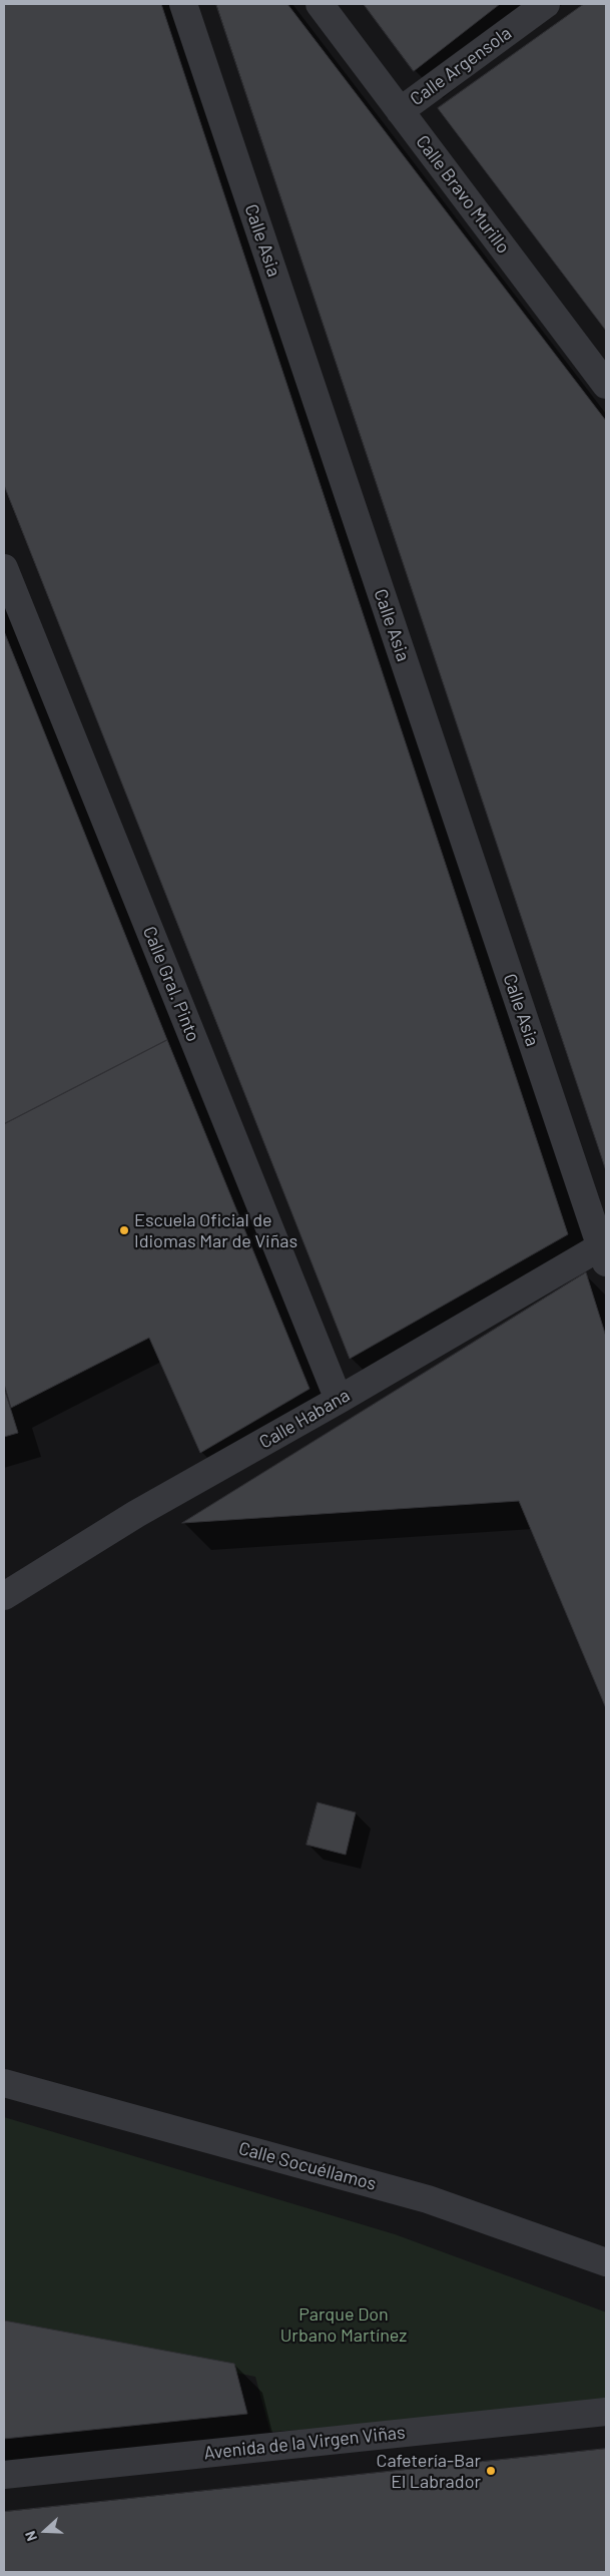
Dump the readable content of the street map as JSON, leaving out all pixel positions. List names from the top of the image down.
{
  "streets": {
    "street": [
      "Calle Argensola",
      "Calle Bravo Murillo",
      "Calle Asia",
      "Calle Gral. Pinto",
      "Calle Habana",
      "Calle Socuéllamos",
      "Avenida de la Virgen Viñas"
    ]
  },
  "crossings": [
    ["Calle Argensola", "Calle Bravo Murillo"],
    ["Calle Asia", "Calle Habana"],
    ["Calle Gral. Pinto", "Calle Habana"]
  ],
  "parks": ["Parque Don Urbano Martínez"],
  "places": ["Escuela Oficial de Idiomas Mar de Viñas", "Cafetería-Bar El Labrador"],
  "north": "left"
}
